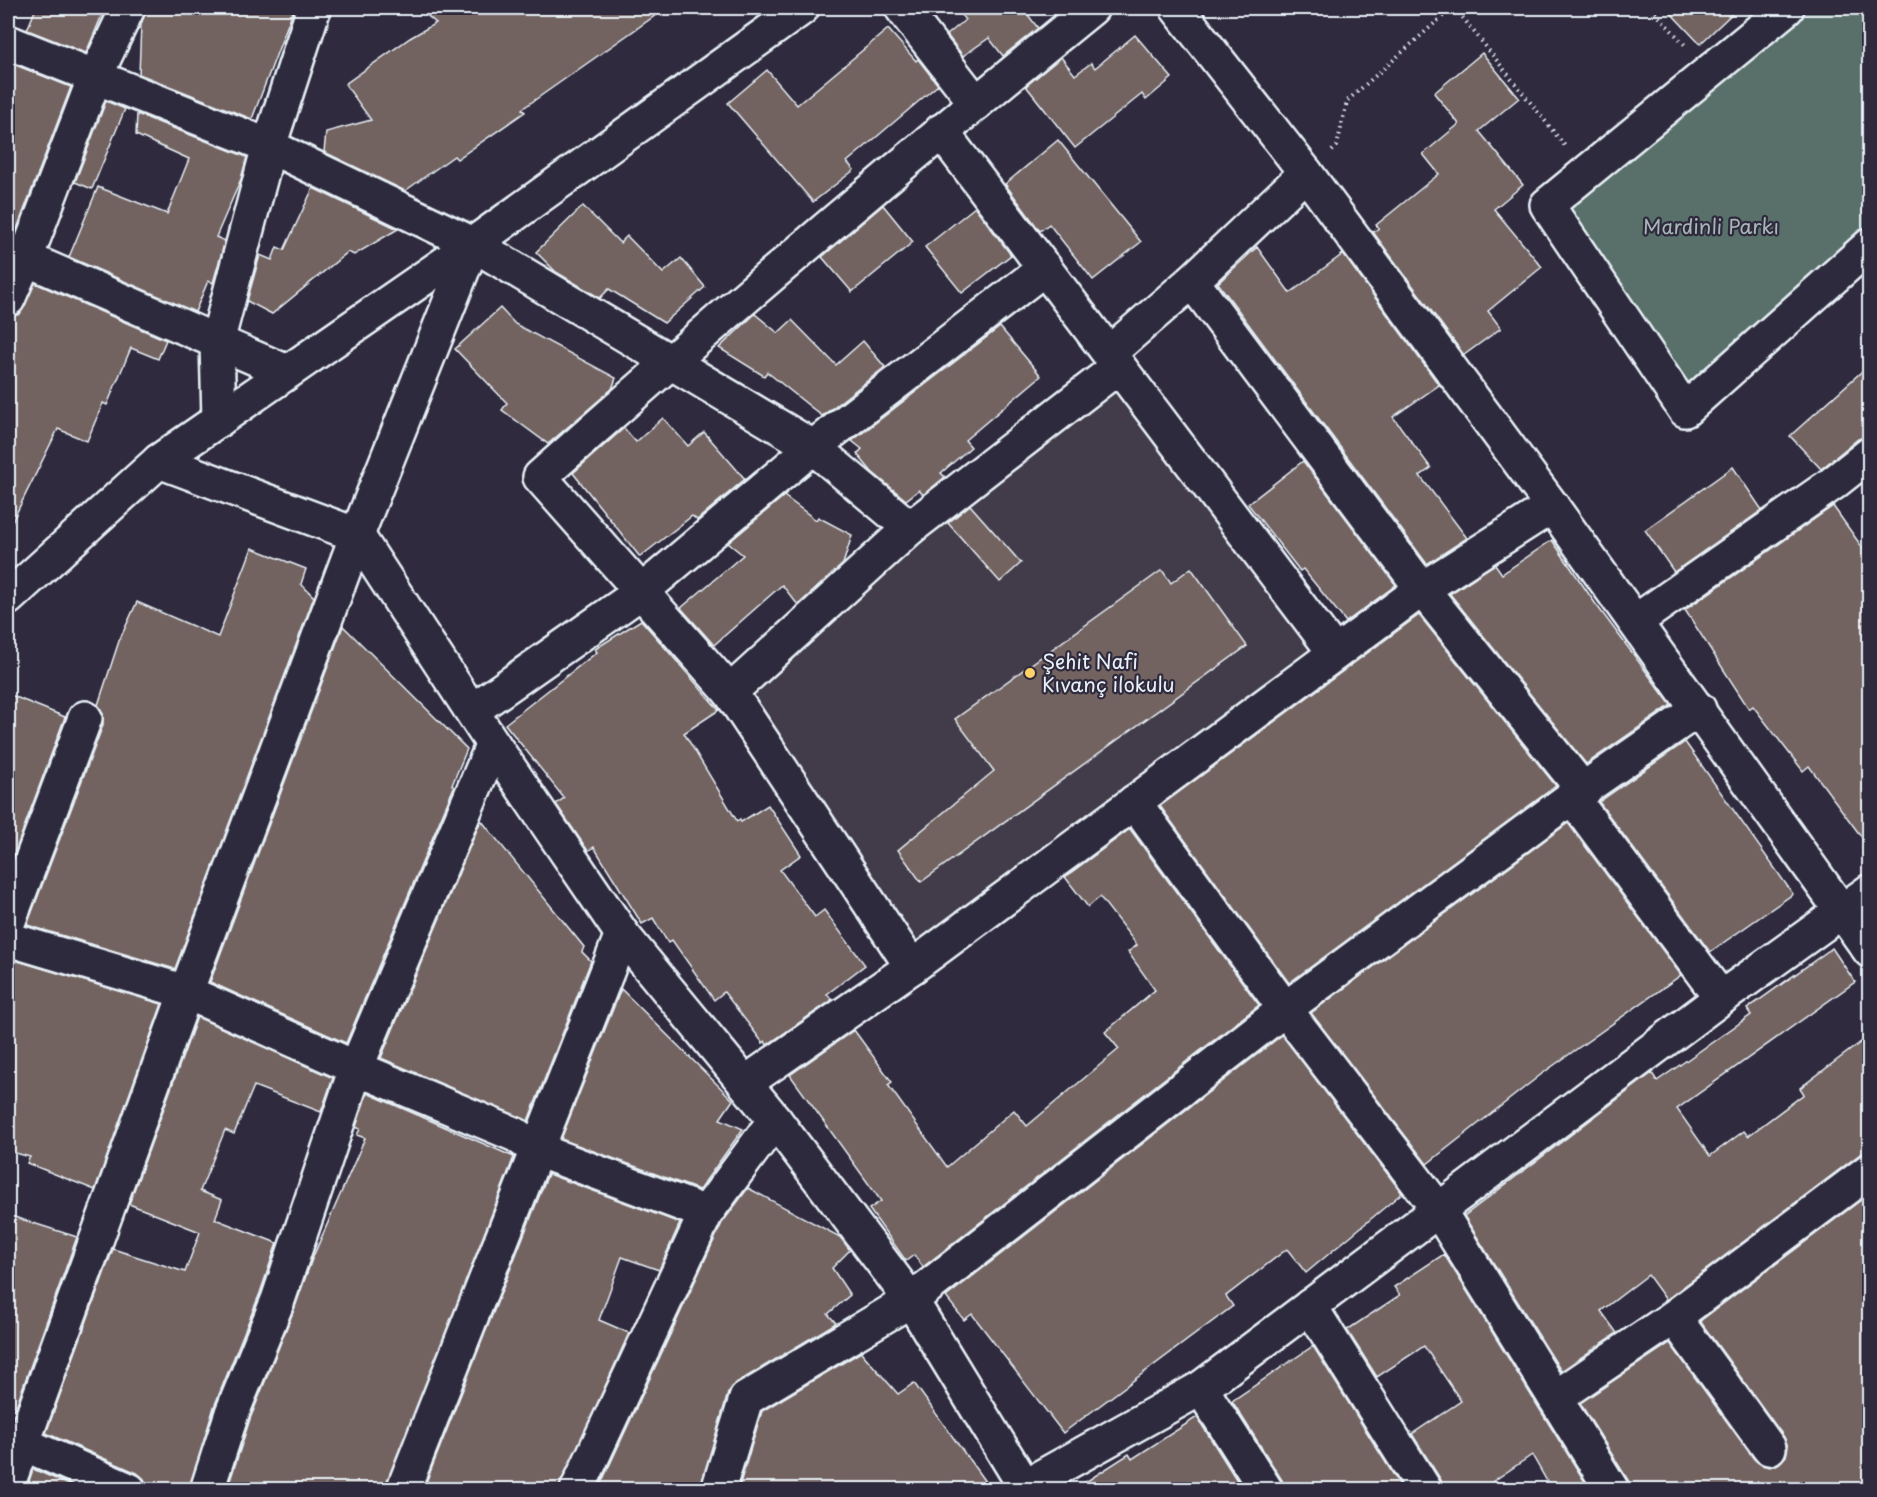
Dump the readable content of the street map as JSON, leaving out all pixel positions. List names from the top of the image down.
{
  "parks": ["Mardinli Parkı"],
  "places": ["Şehit Nafi Kıvanç ilokulu"]
}
